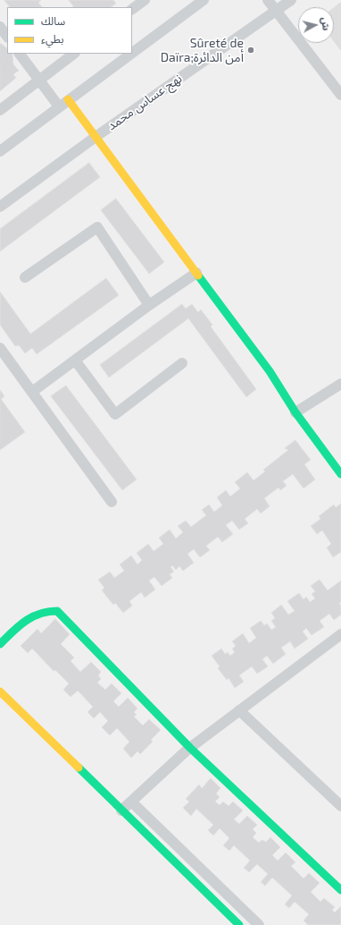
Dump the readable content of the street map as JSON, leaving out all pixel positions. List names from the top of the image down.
{
  "streets": {
    "street": ["نهج عساس محمد"]
  },
  "places": ["Sûreté de Daïra;أمن الدائرة"],
  "legend": ["سالك", "بطيء"],
  "north": "right"
}
